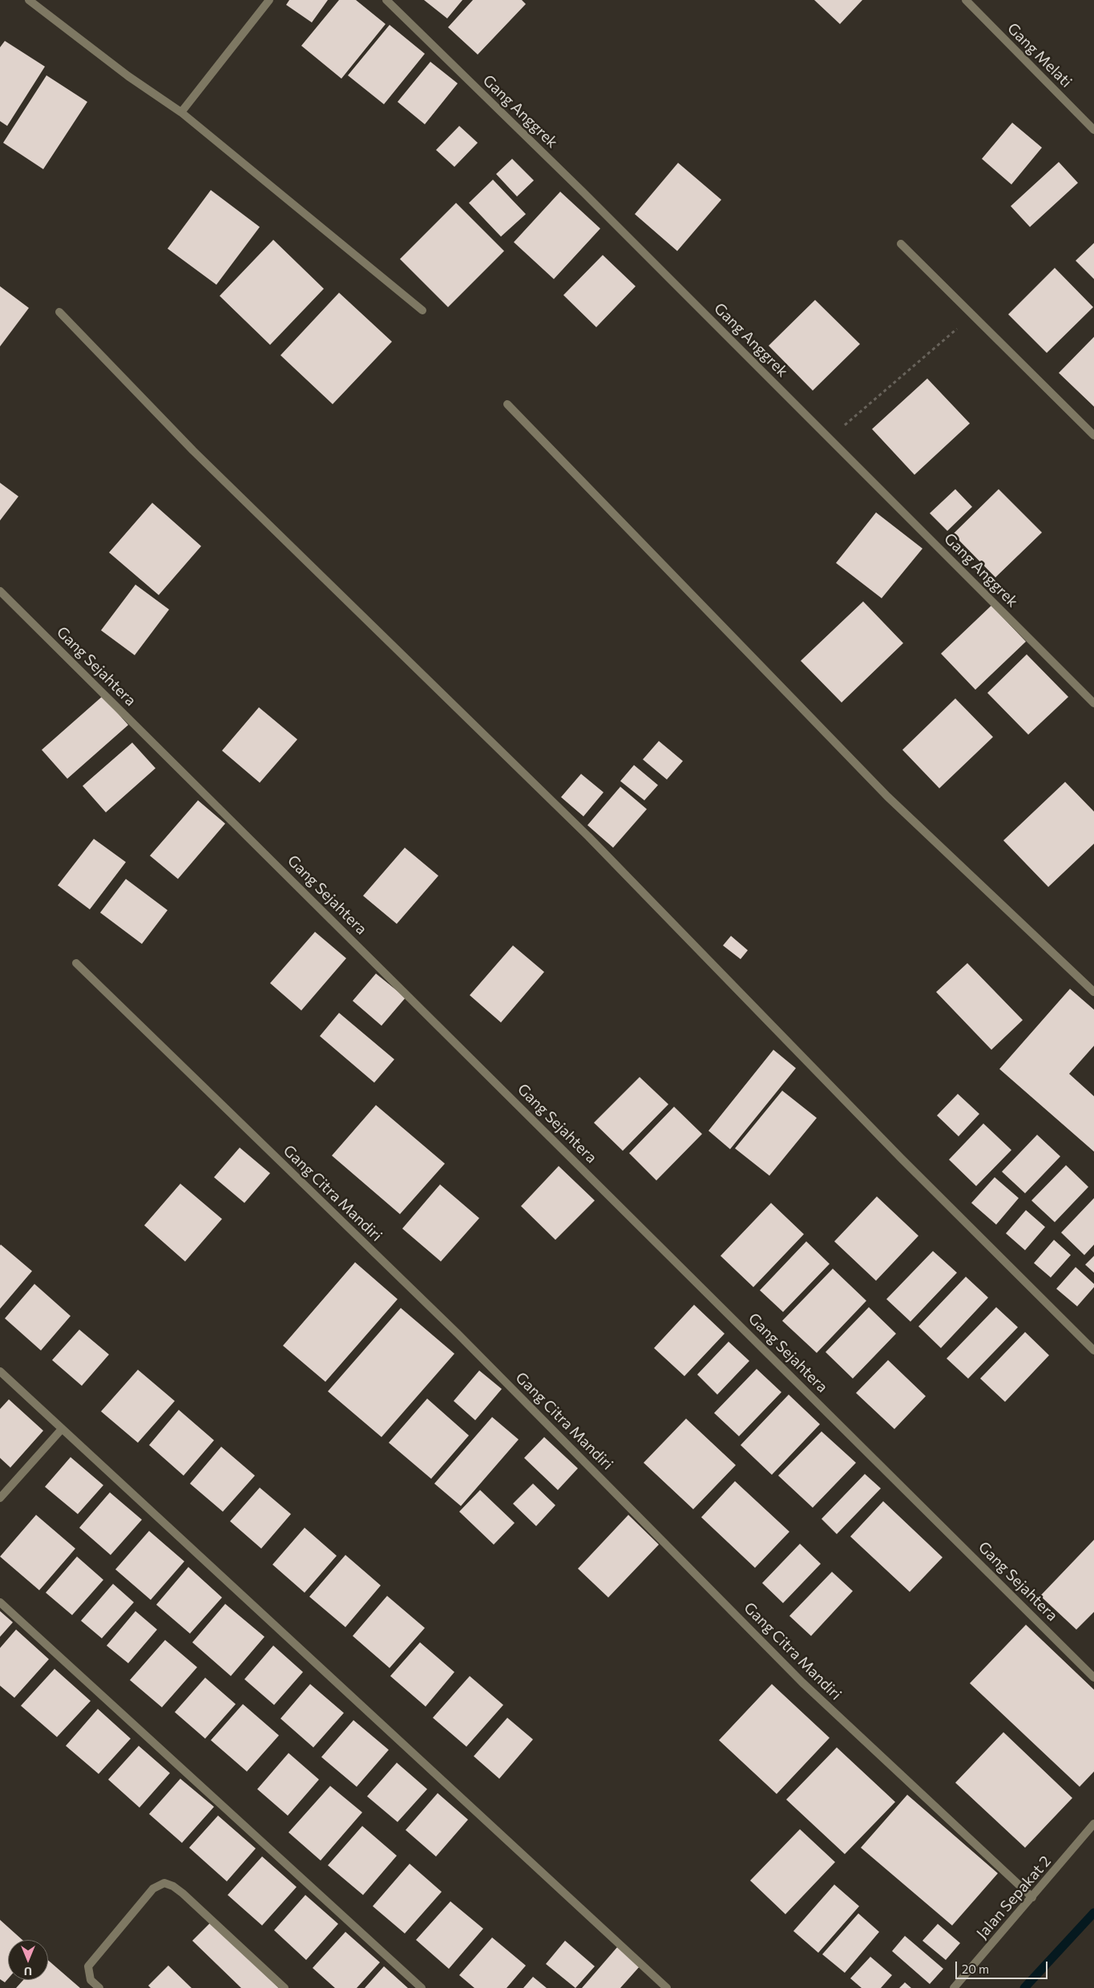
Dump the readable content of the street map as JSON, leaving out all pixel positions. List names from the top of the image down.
{
  "streets": {
    "street": [
      "Gang Melati",
      "Gang Anggrek",
      "Gang Sejahtera",
      "Gang Citra Mandiri",
      "Jalan Sepakat 2"
    ]
  },
  "crossings": [
    ["Gang Citra Mandiri", "Jalan Sepakat 2"]
  ],
  "scale_bar": "20 m",
  "north": "bottom"
}
